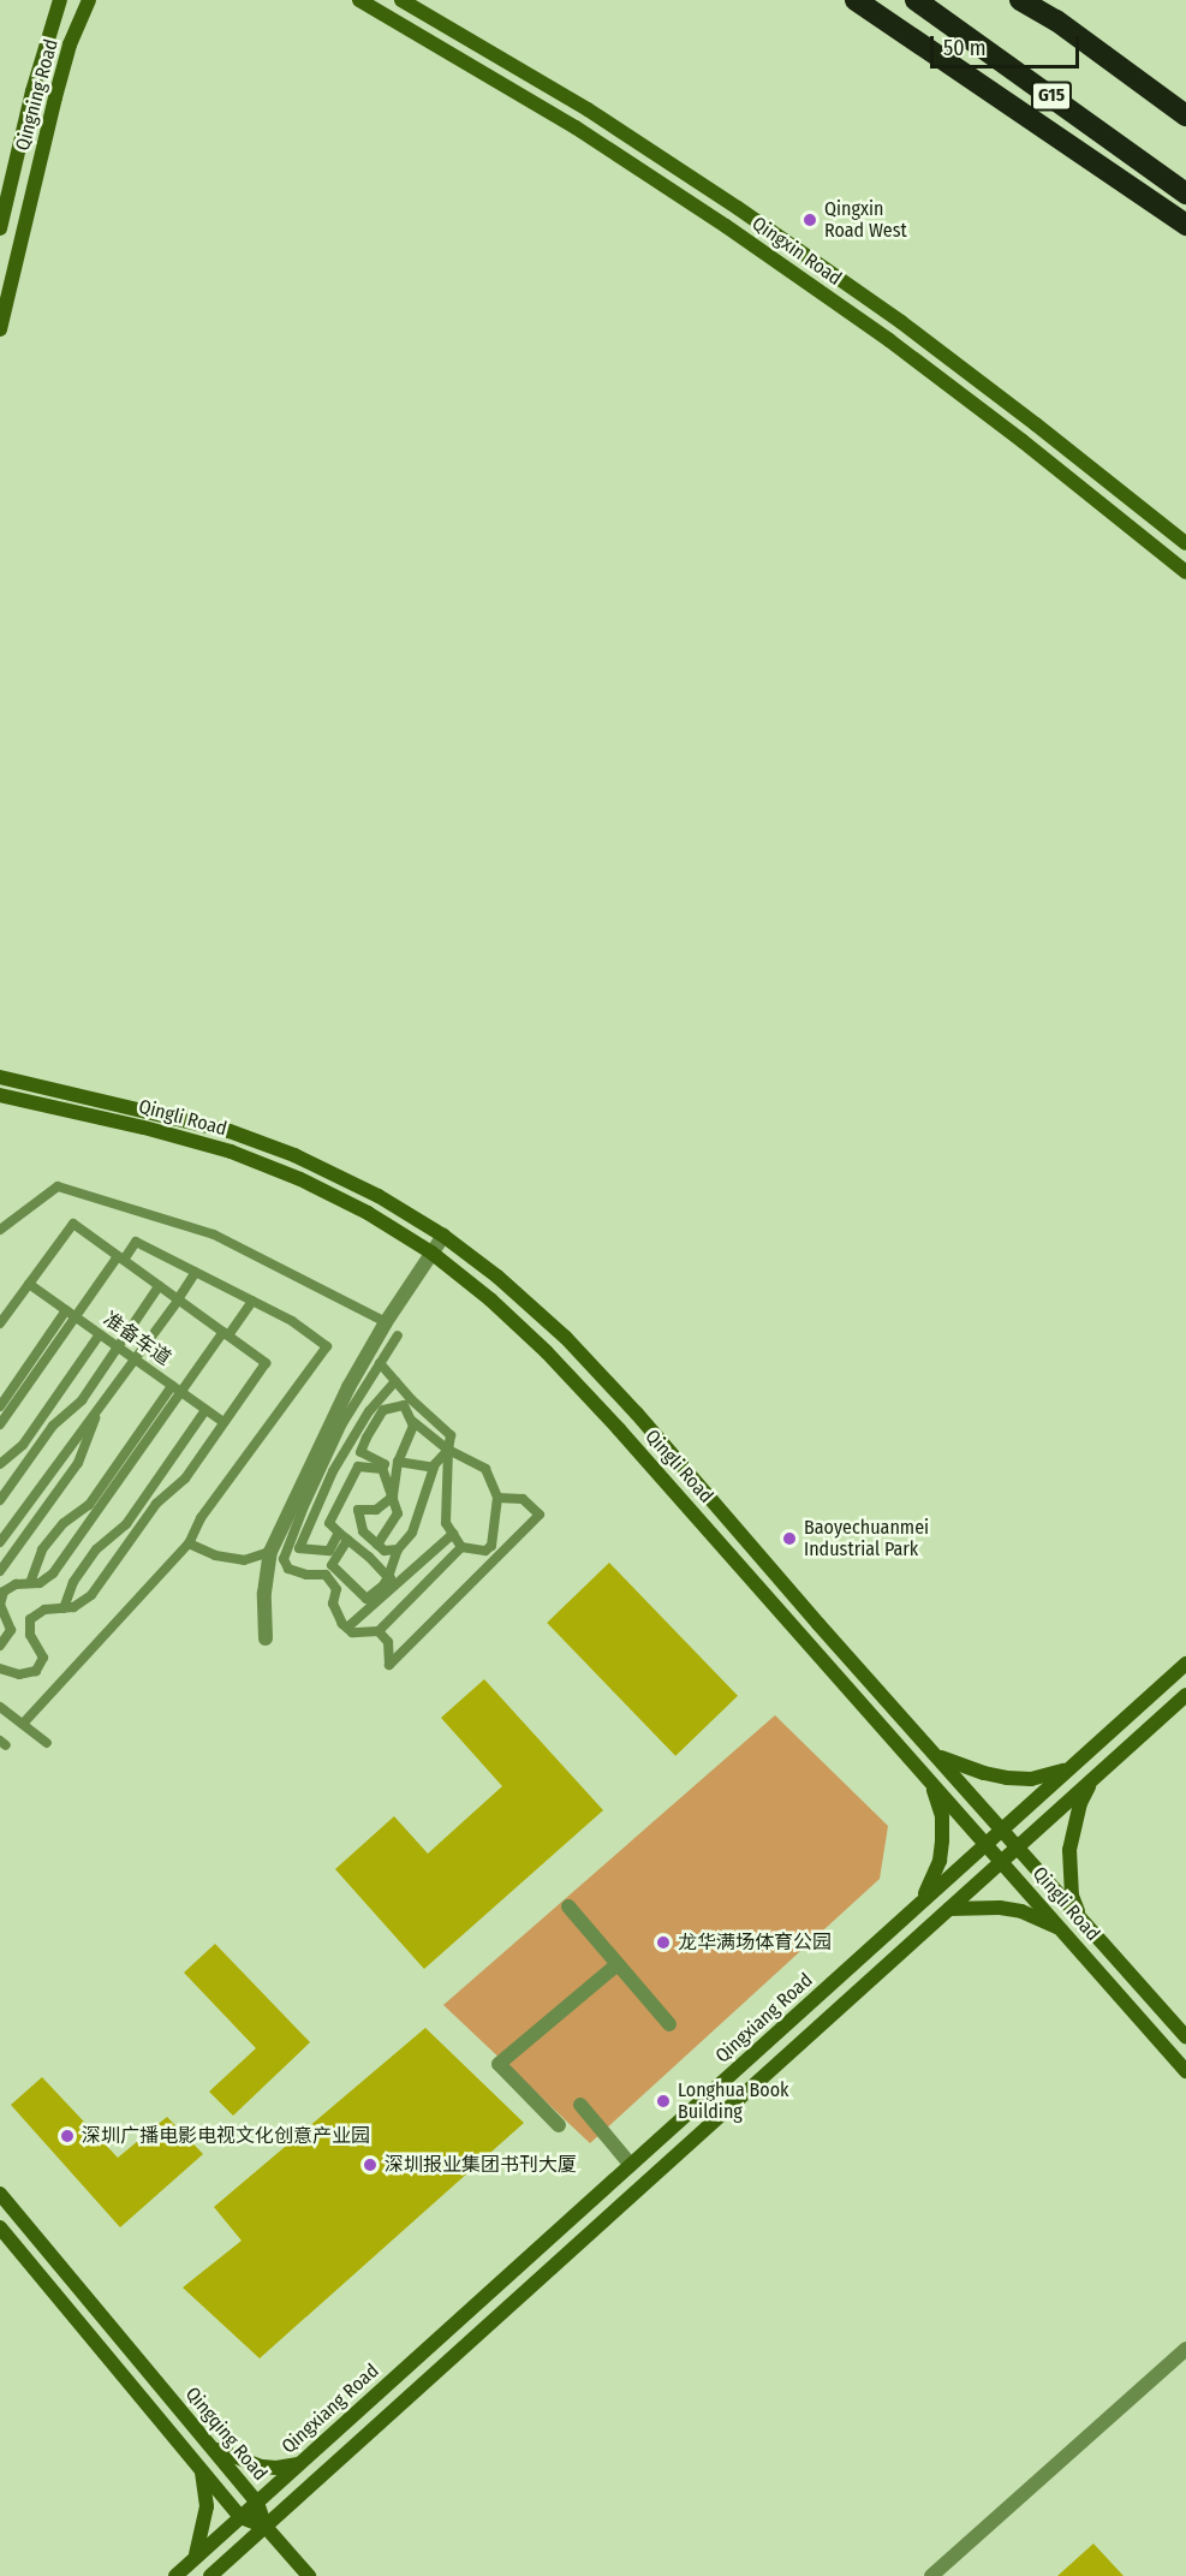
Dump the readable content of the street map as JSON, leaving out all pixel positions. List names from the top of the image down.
{
  "streets": {
    "highway": ["G15"],
    "street": [
      "Qingning Road",
      "Qingxin Road",
      "Qingli Road",
      "Qingxiang Road",
      "Qingqing Road"
    ],
    "lane": ["准备车道"]
  },
  "crossings": [
    ["Qingli Road", "Qingxiang Road"],
    ["Qingxiang Road", "Qingqing Road"]
  ],
  "places": [
    "Qingxin Road West",
    "Baoyechuanmei Industrial Park",
    "龙华满场体育公园",
    "Longhua Book Building",
    "深圳广播电影电视文化创意产业园",
    "深圳报业集团书刊大厦"
  ],
  "scale_bar": "50 m"
}
